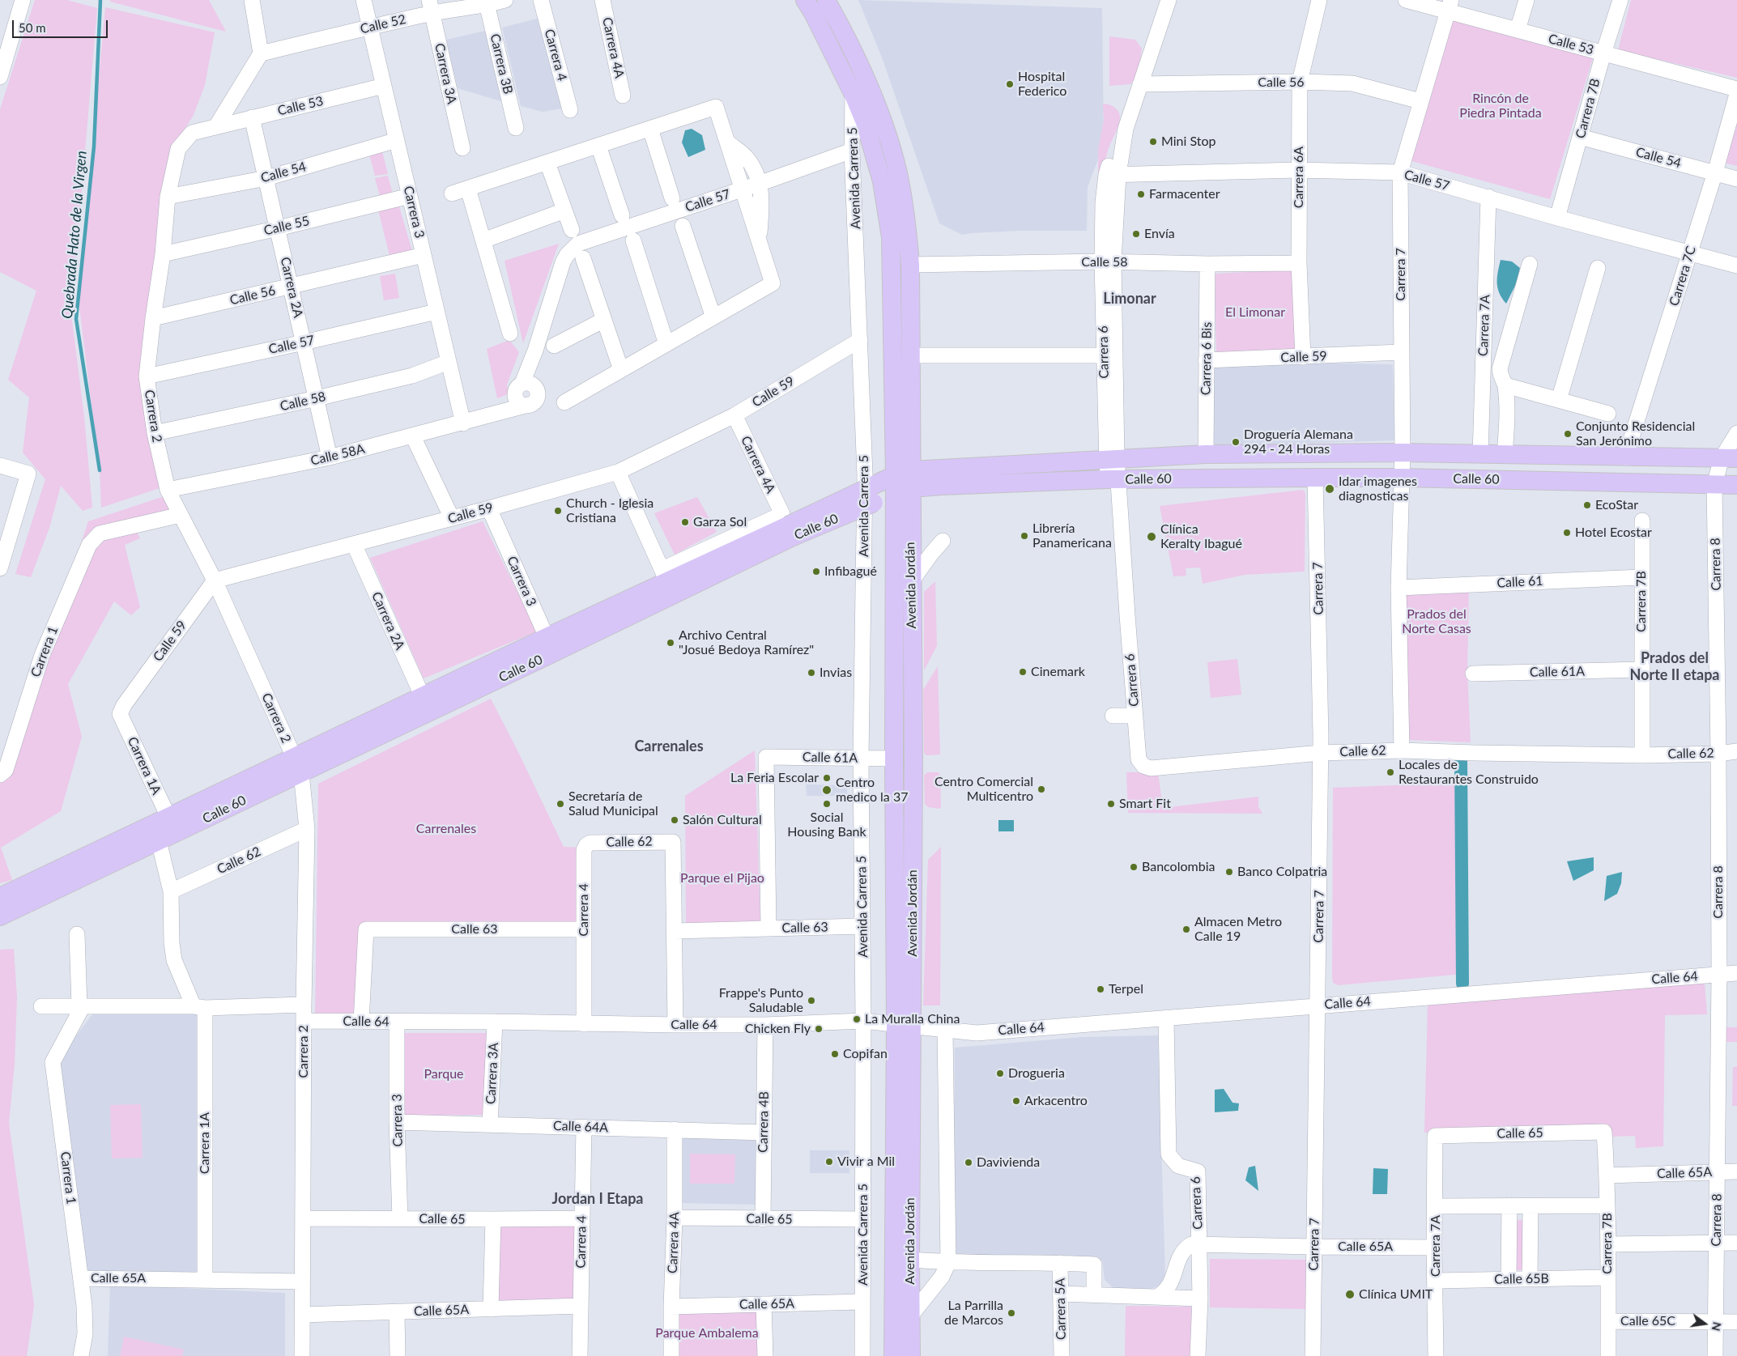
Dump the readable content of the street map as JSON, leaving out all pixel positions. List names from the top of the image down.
{
  "streets": {
    "main road": ["Avenida Carrera 5", "Calle 60", "Avenida Jordán"],
    "street": [
      "Calle 52",
      "Calle 53",
      "Carrera 4A",
      "Carrera 4",
      "Carrera 3B",
      "Carrera 3A",
      "Calle 56",
      "Carrera 7B",
      "Calle 54",
      "Carrera 6A",
      "Calle 57",
      "Carrera 3",
      "Calle 55",
      "Calle 58",
      "Carrera 7",
      "Carrera 7C",
      "Carrera 2A",
      "Carrera 7A",
      "Carrera 6",
      "Calle 59",
      "Carrera 6 Bis",
      "Carrera 2",
      "Calle 58A",
      "Carrera 8",
      "Calle 61",
      "Carrera 1",
      "Calle 61A",
      "Calle 62",
      "Carrera 1A",
      "Calle 63",
      "Calle 64",
      "Carrera 4B",
      "Calle 64A",
      "Calle 65",
      "Calle 65A",
      "Calle 65B",
      "Carrera 5A",
      "Calle 65C"
    ]
  },
  "crossings": [
    ["Calle 52", "Carrera 3B"],
    ["Calle 52", "Carrera 3A"],
    ["Calle 52", "Carrera 3"],
    ["Calle 53", "Carrera 7B"],
    ["Calle 53", "Carrera 3"],
    ["Calle 53", "Carrera 7"],
    ["Calle 53", "Carrera 2A"],
    ["Calle 53", "Carrera 2"],
    ["Carrera 4A", "Calle 59"],
    ["Carrera 4A", "Calle 60"],
    ["Carrera 4A", "Calle 64A"],
    ["Carrera 4A", "Calle 65"],
    ["Carrera 4A", "Calle 65A"],
    ["Carrera 4", "Calle 62"],
    ["Carrera 4", "Calle 63"],
    ["Carrera 4", "Calle 64"],
    ["Carrera 4", "Calle 64A"],
    ["Carrera 4", "Calle 65"],
    ["Carrera 4", "Calle 65A"],
    ["Carrera 3A", "Calle 64"],
    ["Carrera 3A", "Calle 64A"],
    ["Calle 56", "Carrera 6A"],
    ["Calle 56", "Carrera 3"],
    ["Calle 56", "Carrera 7"],
    ["Calle 56", "Carrera 2A"],
    ["Calle 56", "Carrera 6"],
    ["Calle 56", "Carrera 2"],
    ["Carrera 7B", "Calle 54"],
    ["Carrera 7B", "Calle 57"],
    ["Carrera 7B", "Calle 61"],
    ["Carrera 7B", "Calle 61A"],
    ["Carrera 7B", "Calle 62"],
    ["Carrera 7B", "Calle 65"],
    ["Carrera 7B", "Calle 65A"],
    ["Carrera 7B", "Calle 65B"],
    ["Carrera 7B", "Calle 65C"],
    ["Calle 54", "Carrera 3"],
    ["Calle 54", "Carrera 7C"],
    ["Calle 54", "Carrera 2A"],
    ["Calle 54", "Carrera 2"],
    ["Carrera 6A", "Calle 57"],
    ["Carrera 6A", "Calle 58"],
    ["Carrera 6A", "Calle 59"],
    ["Avenida Carrera 5", "Calle 57"],
    ["Avenida Carrera 5", "Calle 59"],
    ["Avenida Carrera 5", "Calle 60"],
    ["Avenida Carrera 5", "Avenida Jordán"],
    ["Avenida Carrera 5", "Calle 61A"],
    ["Avenida Carrera 5", "Calle 63"],
    ["Avenida Carrera 5", "Calle 64"],
    ["Avenida Carrera 5", "Calle 65"],
    ["Avenida Carrera 5", "Calle 65A"],
    ["Calle 57", "Carrera 3"],
    ["Calle 57", "Carrera 7"],
    ["Calle 57", "Carrera 7C"],
    ["Calle 57", "Carrera 2A"],
    ["Calle 57", "Carrera 7A"],
    ["Calle 57", "Carrera 6"],
    ["Calle 57", "Carrera 2"],
    ["Carrera 3", "Calle 55"],
    ["Carrera 3", "Calle 58"],
    ["Carrera 3", "Calle 59"],
    ["Carrera 3", "Calle 58A"],
    ["Carrera 3", "Calle 60"],
    ["Carrera 3", "Calle 64"],
    ["Carrera 3", "Calle 64A"],
    ["Carrera 3", "Calle 65"],
    ["Calle 55", "Carrera 2A"],
    ["Calle 55", "Carrera 2"],
    ["Calle 58", "Carrera 2A"],
    ["Calle 58", "Carrera 6"],
    ["Calle 58", "Carrera 6 Bis"],
    ["Calle 58", "Carrera 2"],
    ["Carrera 7", "Calle 59"],
    ["Carrera 7", "Calle 60"],
    ["Carrera 7", "Calle 61"],
    ["Carrera 7", "Calle 62"],
    ["Carrera 7", "Calle 64"],
    ["Carrera 7", "Calle 65A"],
    ["Carrera 7C", "Calle 60"],
    ["Carrera 2A", "Calle 59"],
    ["Carrera 2A", "Calle 58A"],
    ["Carrera 2A", "Calle 60"],
    ["Carrera 7A", "Calle 60"],
    ["Carrera 7A", "Calle 65"],
    ["Carrera 7A", "Calle 65A"],
    ["Carrera 7A", "Calle 65B"],
    ["Carrera 6", "Calle 60"],
    ["Carrera 6", "Calle 62"],
    ["Carrera 6", "Calle 64"],
    ["Carrera 6", "Calle 65A"],
    ["Calle 59", "Carrera 6 Bis"],
    ["Calle 59", "Carrera 2"],
    ["Calle 59", "Carrera 1A"],
    ["Carrera 6 Bis", "Calle 60"],
    ["Carrera 2", "Calle 58A"],
    ["Carrera 2", "Calle 60"],
    ["Carrera 2", "Carrera 1"],
    ["Carrera 2", "Calle 62"],
    ["Carrera 2", "Calle 64"],
    ["Carrera 2", "Calle 65"],
    ["Carrera 2", "Calle 65A"],
    ["Calle 60", "Carrera 8"],
    ["Calle 60", "Avenida Jordán"],
    ["Calle 60", "Carrera 1A"],
    ["Carrera 8", "Calle 62"],
    ["Carrera 8", "Calle 64"],
    ["Carrera 8", "Calle 65A"],
    ["Carrera 8", "Calle 65C"],
    ["Avenida Jordán", "Calle 61A"],
    ["Avenida Jordán", "Calle 64"],
    ["Carrera 1", "Calle 65A"],
    ["Calle 61A", "Calle 63"],
    ["Calle 62", "Carrera 1A"],
    ["Calle 62", "Calle 63"],
    ["Carrera 1A", "Calle 65A"],
    ["Calle 63", "Calle 64"],
    ["Calle 64", "Carrera 4B"],
    ["Carrera 4B", "Calle 64A"],
    ["Carrera 4B", "Calle 65"]
  ],
  "districts": [
    "Limonar",
    "Prados del Norte II etapa",
    "Carrenales",
    "Jordan I Etapa"
  ],
  "water": ["Quebrada Hato de la Virgen"],
  "parks": [
    "Rincón de Piedra Pintada",
    "El Limonar",
    "Prados del Norte Casas",
    "Carrenales",
    "Parque el Pijao",
    "Parque",
    "Parque Ambalema"
  ],
  "places": [
    "Hospital Federico",
    "Mini Stop",
    "Farmacenter",
    "Envía",
    "Conjunto Residencial San Jerónimo",
    "Droguería Alemana 294 - 24 Horas",
    "Idar imagenes diagnosticas",
    "EcoStar",
    "Church - Iglesia Cristiana",
    "Garza Sol",
    "Hotel Ecostar",
    "Librería Panamericana",
    "Clínica Keralty Ibagué",
    "Infibagué",
    "Archivo Central \"Josué Bedoya Ramírez\"",
    "Cinemark",
    "Invias",
    "Locales de Restaurantes Construido",
    "La Feria Escolar",
    "Centro Comercial Multicentro",
    "Centro medico la 37",
    "Secretaría de Salud Municipal",
    "Social Housing Bank",
    "Smart Fit",
    "Salón Cultural",
    "Bancolombia",
    "Banco Colpatria",
    "Almacen Metro Calle 19",
    "Terpel",
    "Frappe's Punto Saludable",
    "La Muralla China",
    "Chicken Fly",
    "Copifan",
    "Drogueria",
    "Arkacentro",
    "Vivir a Mil",
    "Davivienda",
    "Clínica UMIT",
    "La Parrilla de Marcos"
  ],
  "scale_bar": "50 m",
  "north": "right"
}
